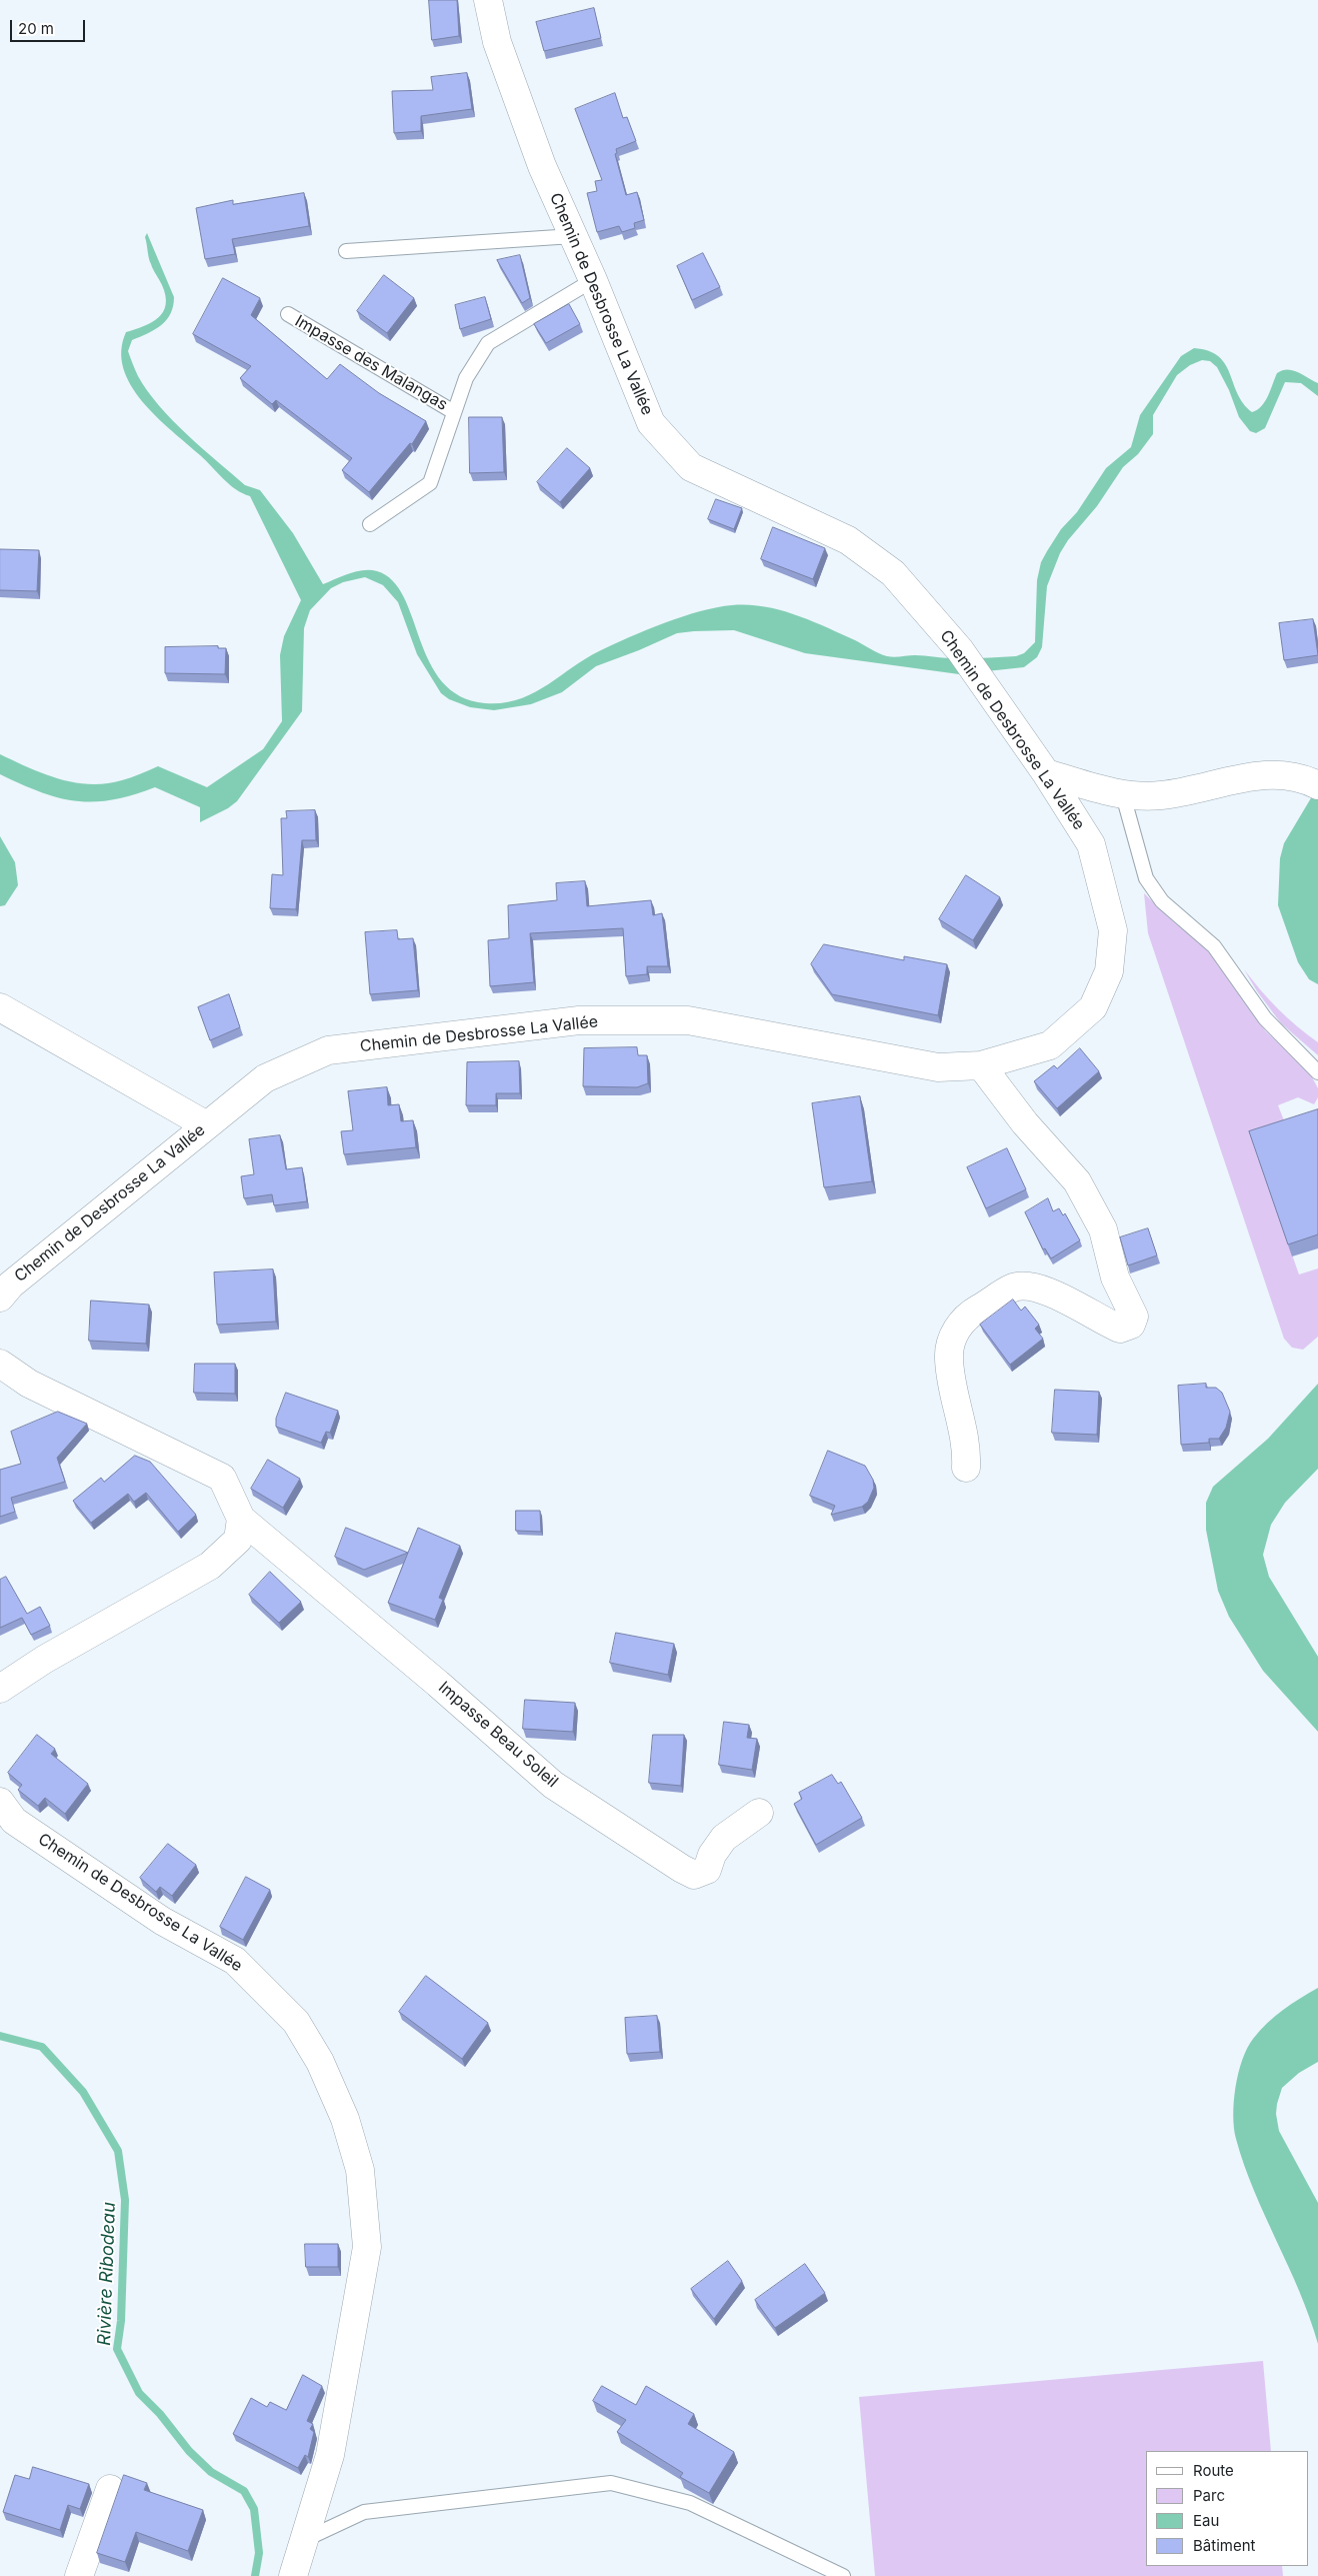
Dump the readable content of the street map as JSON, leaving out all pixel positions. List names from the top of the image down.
{
  "streets": {
    "street": ["Chemin de Desbrosse La Vallée", "Impasse Beau Soleil"],
    "lane": ["Impasse des Malangas"]
  },
  "crossings": [
    ["Chemin de Desbrosse La Vallée", "Impasse des Malangas"]
  ],
  "water": ["Rivière Ribodeau"],
  "legend": [
    "Route",
    "Parc",
    "Eau",
    "Bâtiment"
  ],
  "scale_bar": "20 m"
}
